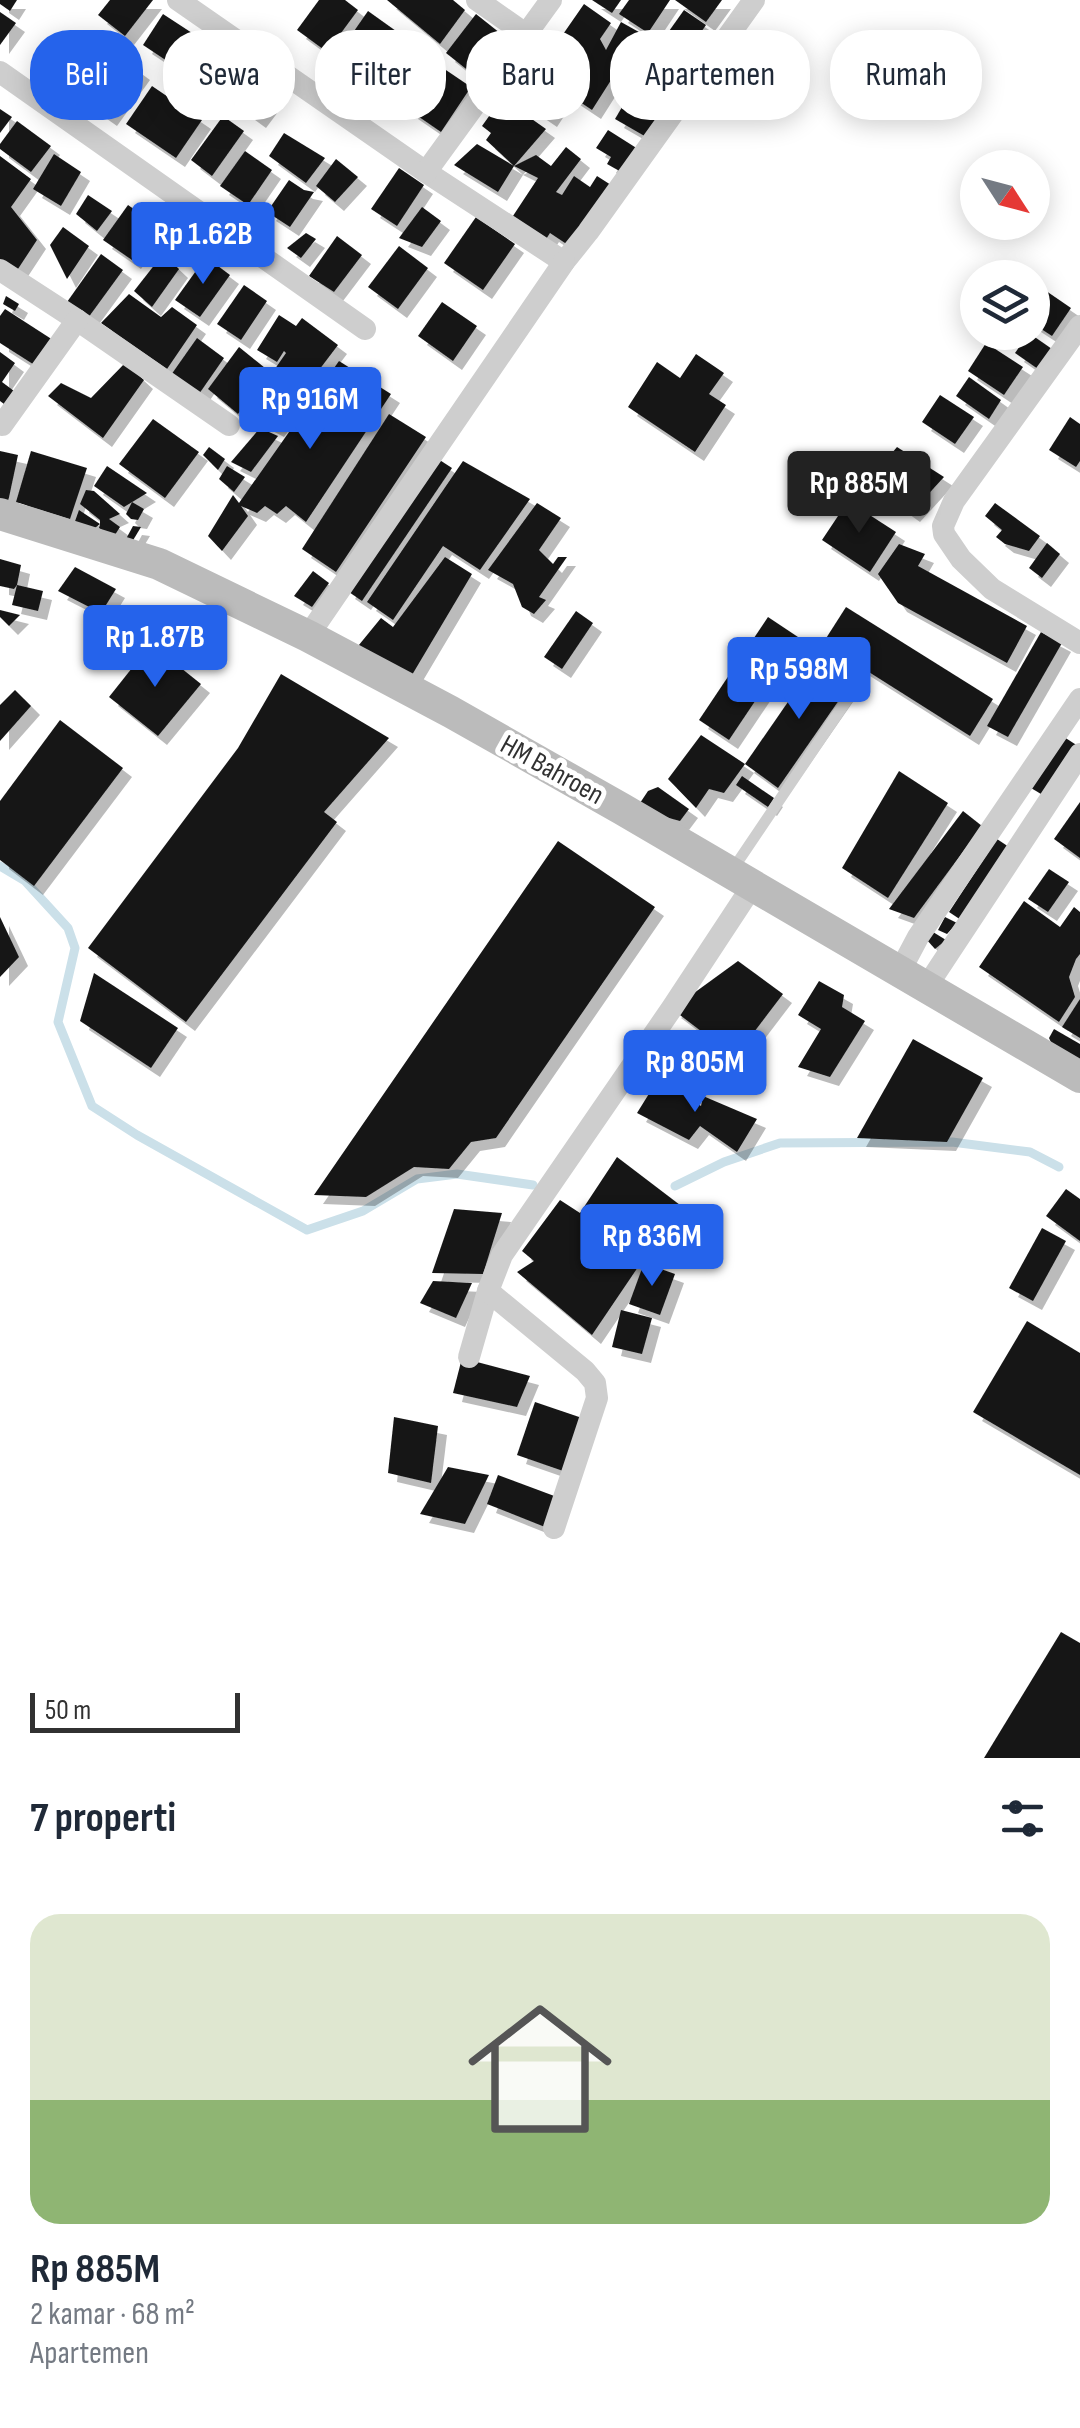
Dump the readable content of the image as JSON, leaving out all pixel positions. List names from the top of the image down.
{
  "streets": {
    "street": ["HM Bahroen"]
  },
  "scale_bar": "50 m",
  "north": "bottom right",
  "page": {
    "chip": [
      "Beli",
      "Sewa",
      "Filter",
      "Baru",
      "Apartemen",
      "Rumah"
    ],
    "price": [
      "Rp 1.62B",
      "Rp 916M",
      "Rp 885M",
      "Rp 1.87B",
      "Rp 598M",
      "Rp 805M",
      "Rp 836M"
    ],
    "scale": "50 m",
    "heading": "7 properti",
    "list": [
      {
        "name": "Rp 885M",
        "note": "2 kamar · 68 m² · Apartemen"
      }
    ]
  }
}
